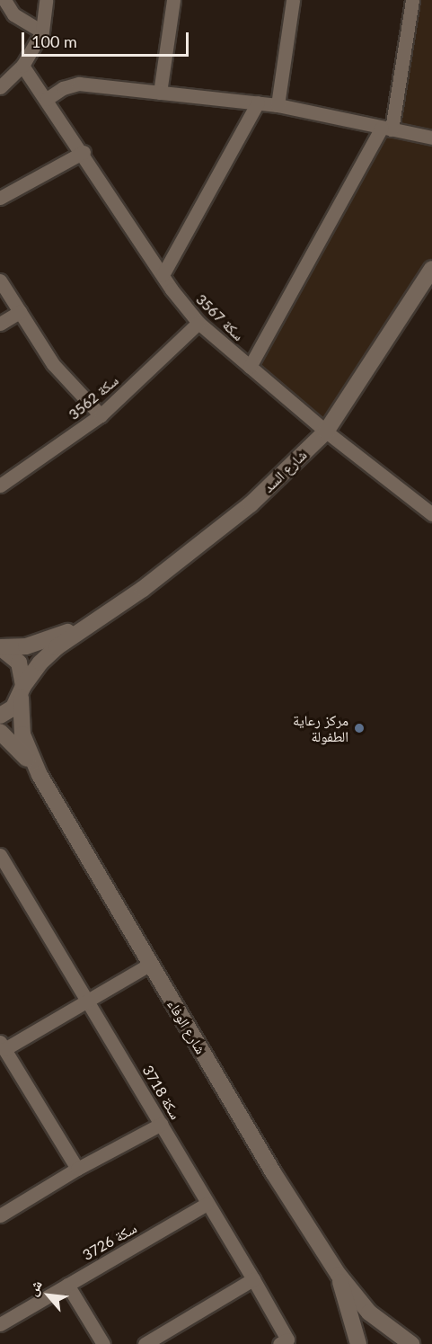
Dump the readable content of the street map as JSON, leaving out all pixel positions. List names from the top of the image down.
{
  "streets": {
    "street": [
      "سكة 3567",
      "سكة 3562",
      "شارع السد",
      "شارع الوفاء",
      "سكة 3718",
      "سكة 3726"
    ]
  },
  "crossings": [
    ["سكة 3567", "سكة 3562"],
    ["سكة 3567", "شارع السد"],
    ["شارع السد", "شارع الوفاء"],
    ["سكة 3718", "سكة 3726"]
  ],
  "places": ["مركز رعاية الطفولة"],
  "scale_bar": "100 m",
  "north": "top left"
}
